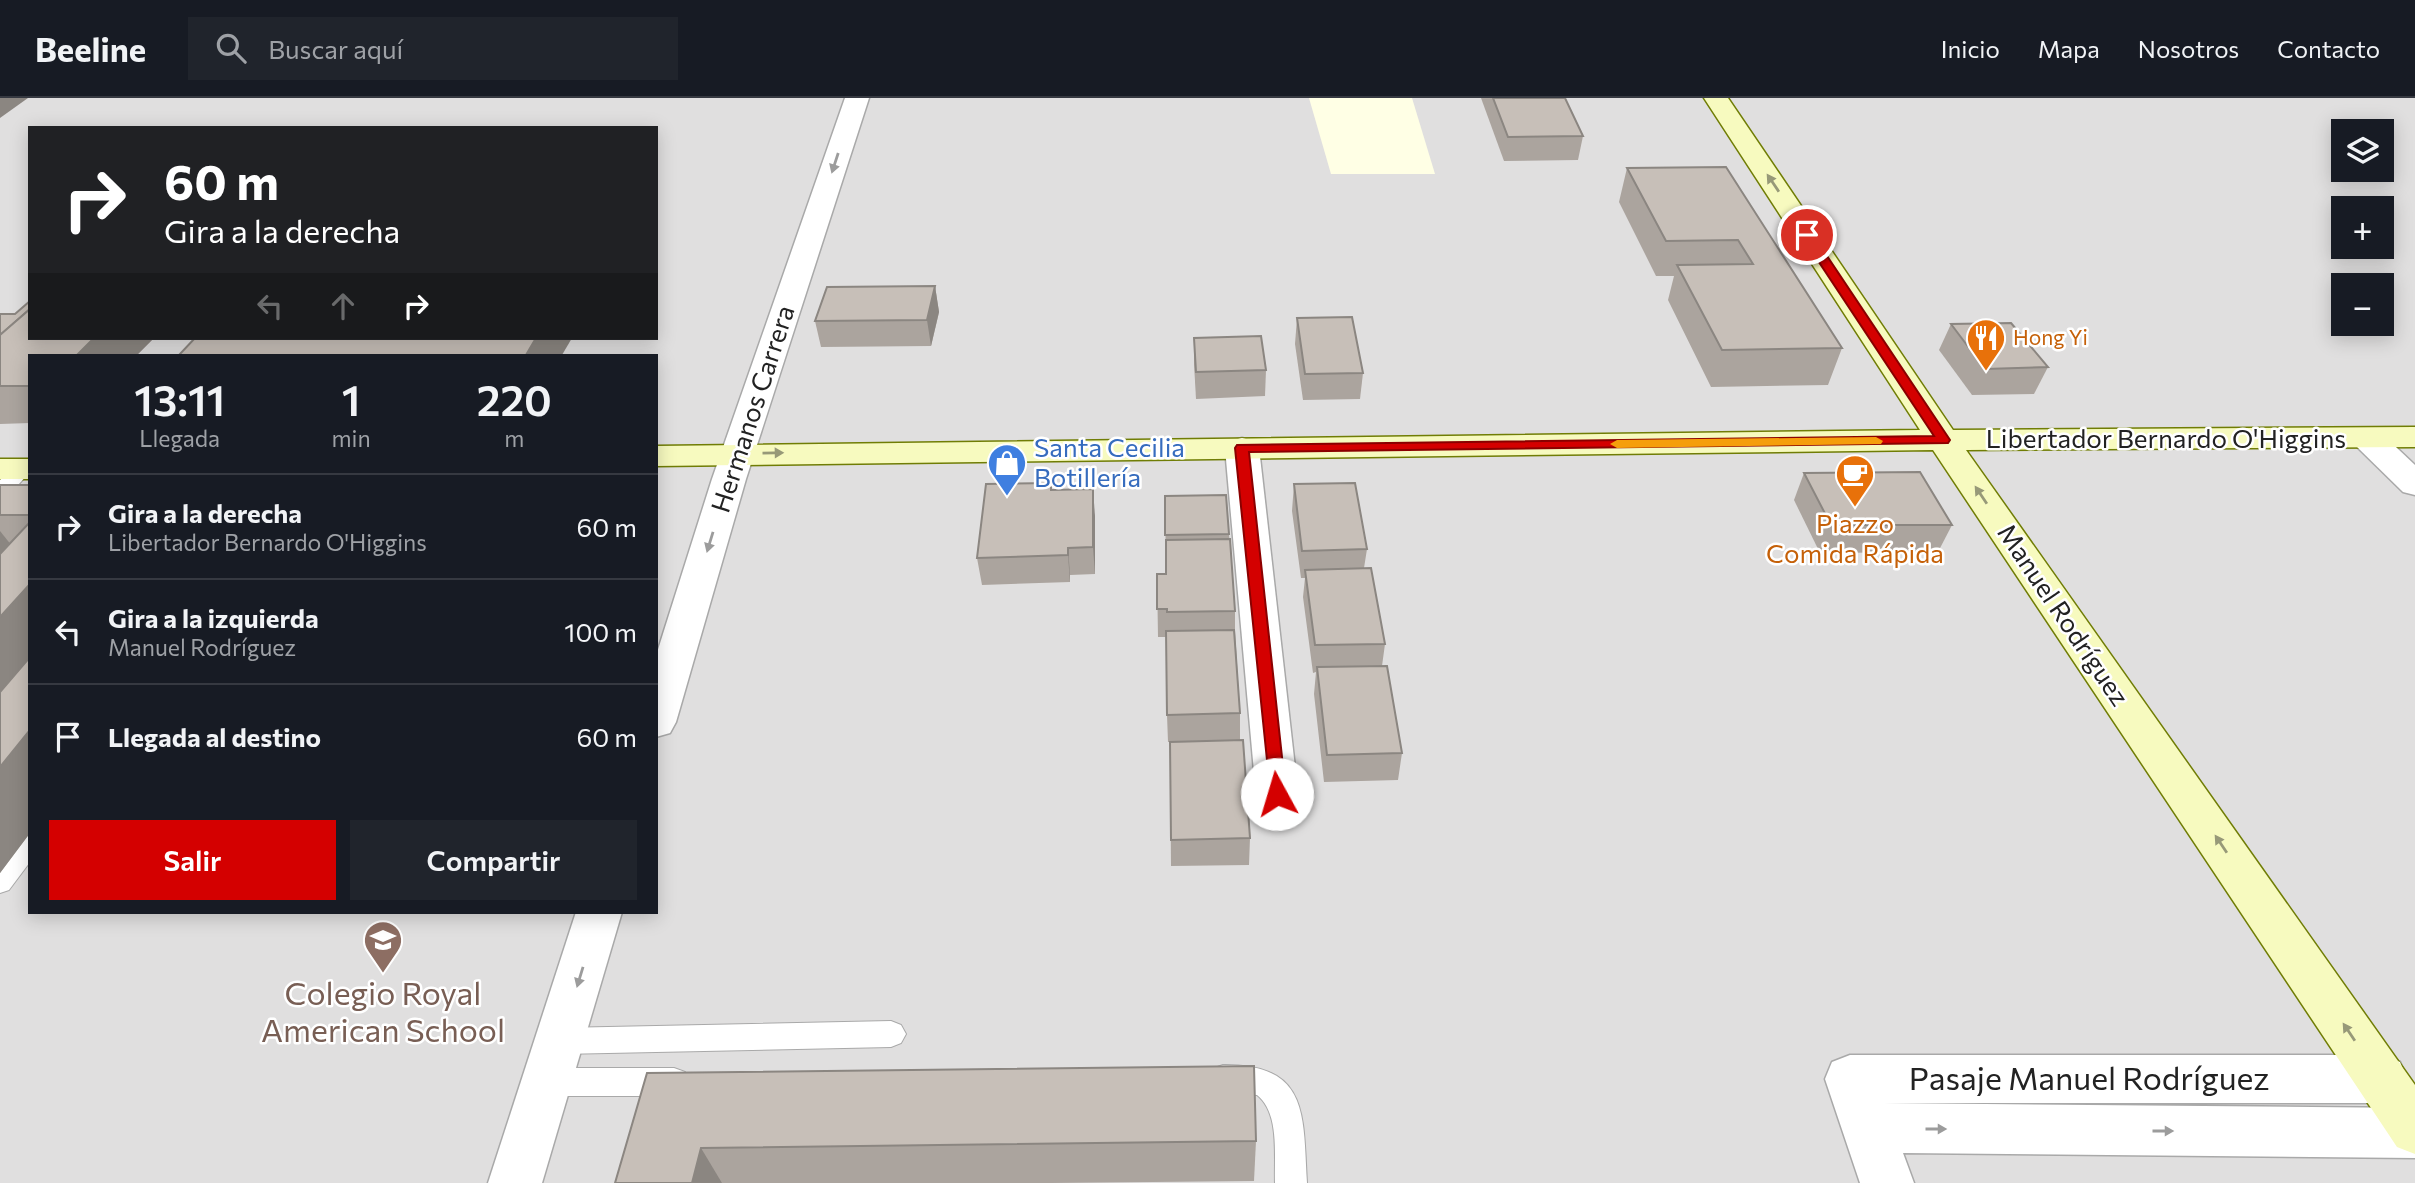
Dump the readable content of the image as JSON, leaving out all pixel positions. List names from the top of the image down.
{
  "streets": {
    "street": [
      "Hermanos Carrera",
      "Libertador Bernardo O'Higgins",
      "Manuel Rodríguez",
      "Pasaje Manuel Rodríguez"
    ]
  },
  "crossings": [
    ["Hermanos Carrera", "Libertador Bernardo O'Higgins"],
    ["Libertador Bernardo O'Higgins", "Manuel Rodríguez"],
    ["Manuel Rodríguez", "Pasaje Manuel Rodríguez"]
  ],
  "one_way": ["Hermanos Carrera", "Manuel Rodríguez", "Pasaje Manuel Rodríguez"],
  "places": {
    "restaurant": ["Hong Yi"],
    "shop": ["Santa Cecilia Botillería"],
    "cafe": ["Piazzo Comida Rápida"],
    "school or university": ["Colegio Royal American School"]
  },
  "page": {
    "header": "Beeline",
    "search": "Buscar aquí",
    "nav": [
      "Inicio",
      "Mapa",
      "Nosotros",
      "Contacto"
    ],
    "map_buttons": ["+", "−"],
    "turn": ["60 m", "Gira a la derecha"],
    "eta": [
      "13:11",
      "Llegada",
      "1",
      "min",
      "220",
      "m"
    ],
    "list": [
      {
        "name": "Gira a la derecha",
        "note": "Libertador Bernardo O'Higgins",
        "value": "60 m"
      },
      {
        "name": "Gira a la izquierda",
        "note": "Manuel Rodríguez",
        "value": "100 m"
      },
      {
        "name": "Llegada al destino",
        "value": "60 m"
      }
    ],
    "buttons": ["Salir", "Compartir"]
  }
}
